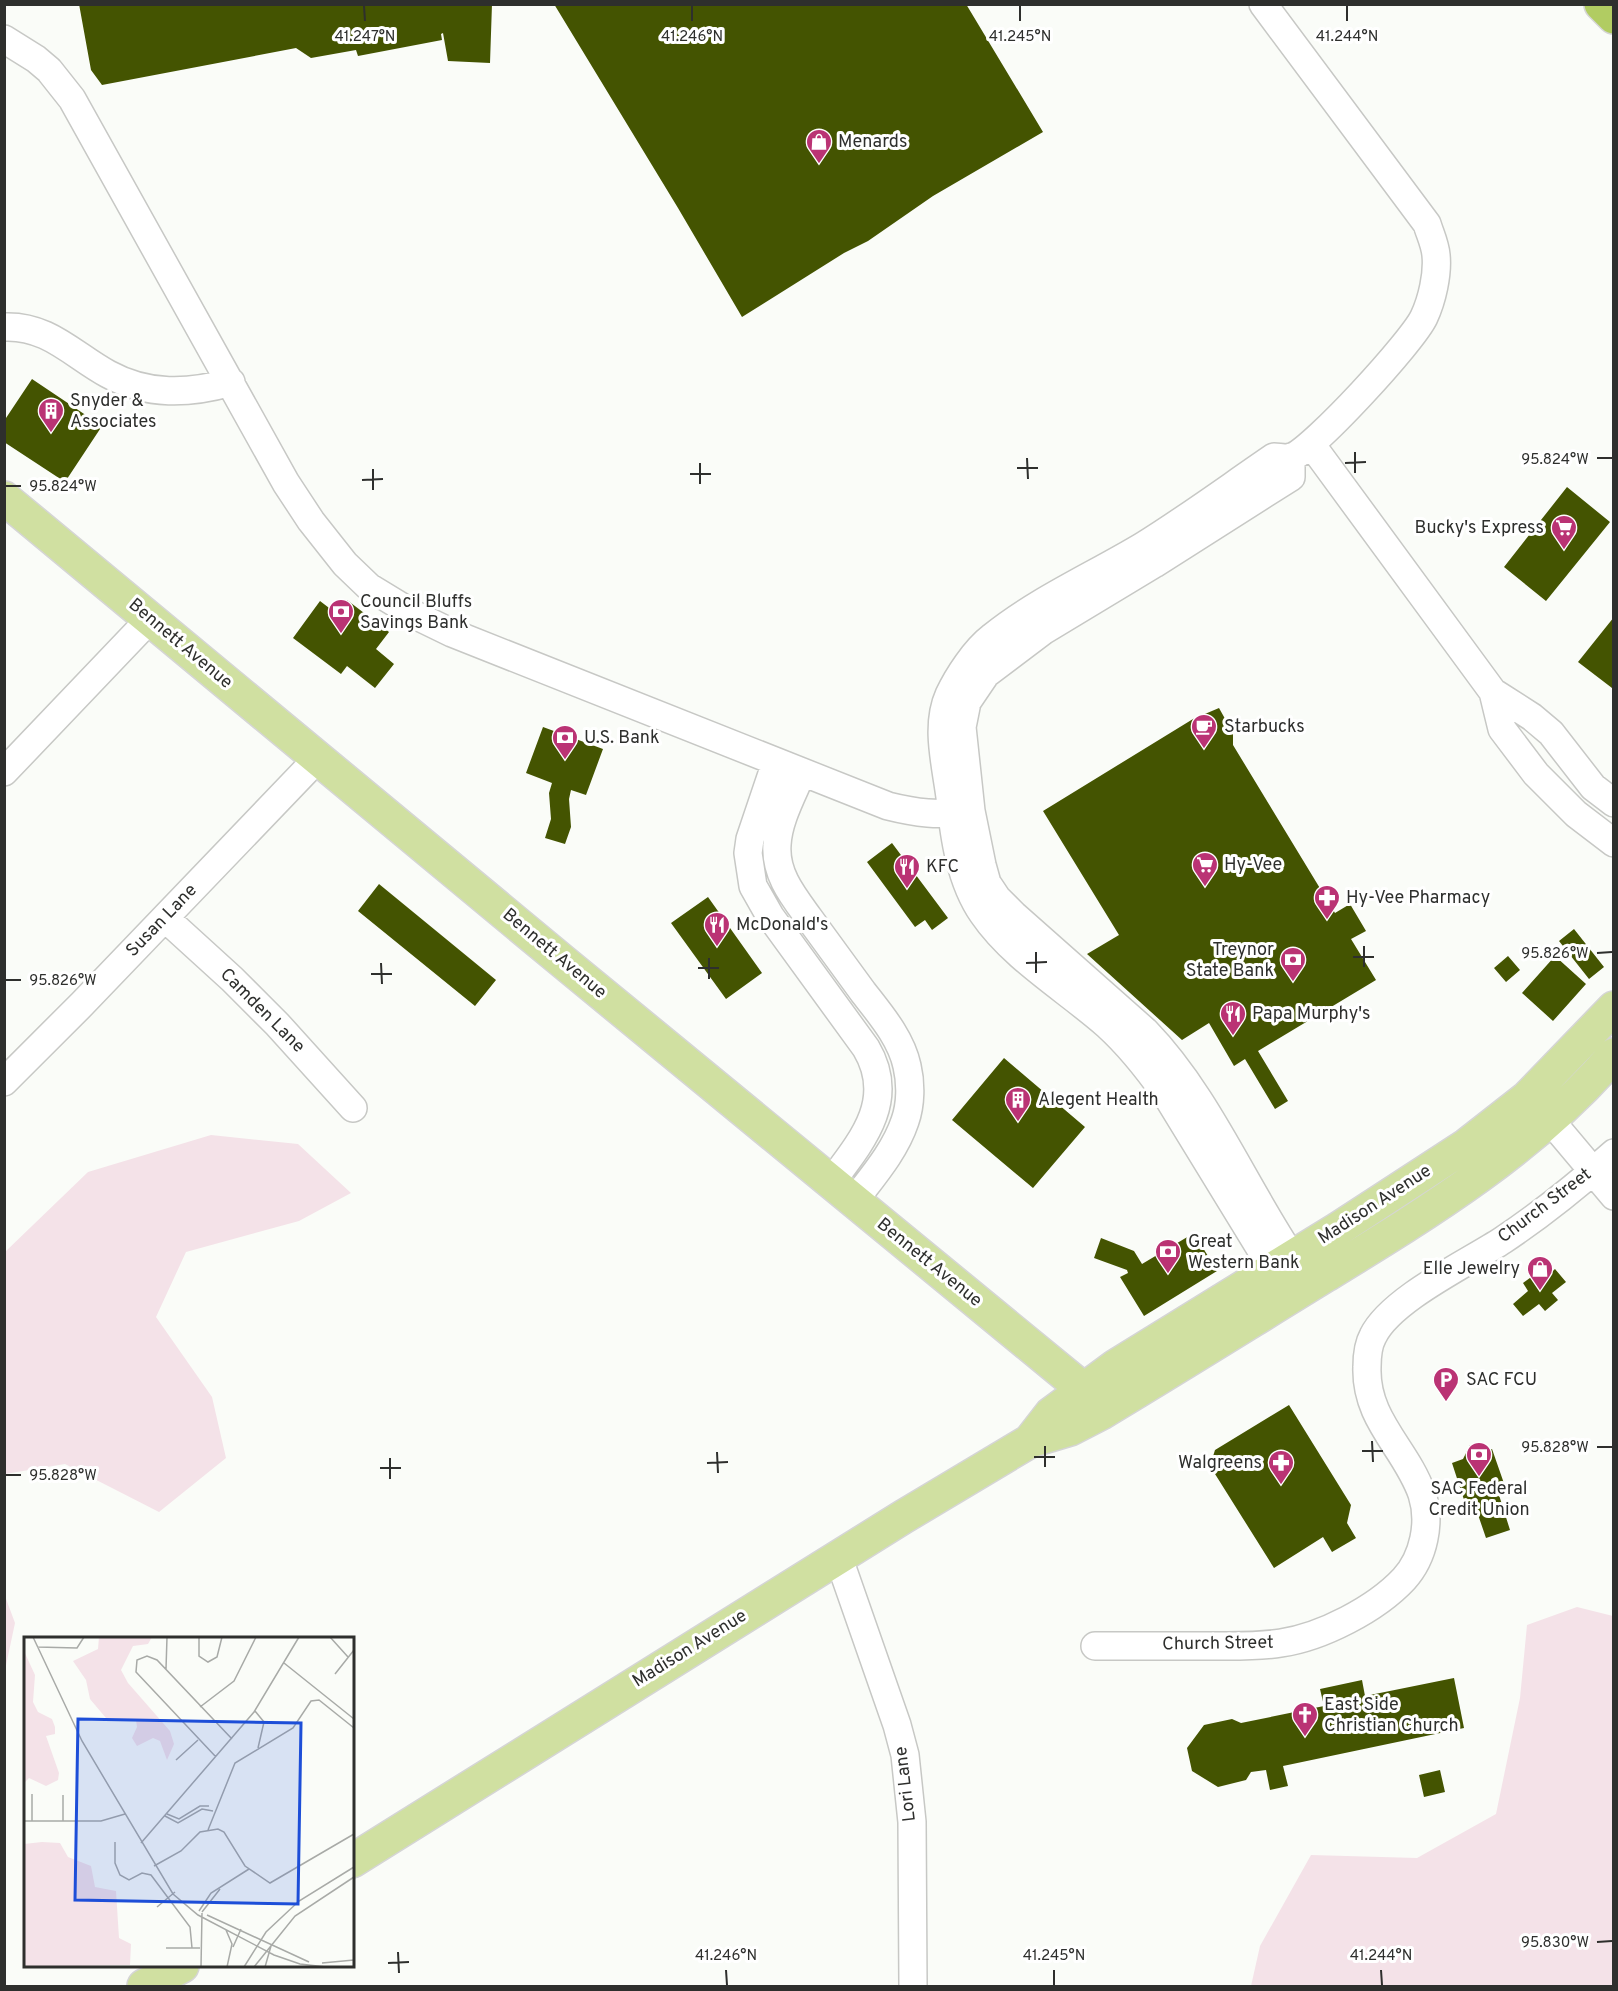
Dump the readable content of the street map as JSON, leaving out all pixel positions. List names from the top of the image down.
{
  "streets": {
    "main road": ["Bennett Avenue", "Madison Avenue"],
    "street": [
      "Susan Lane",
      "Camden Lane",
      "Church Street",
      "Lori Lane"
    ]
  },
  "crossings": [
    ["Bennett Avenue", "Susan Lane"],
    ["Bennett Avenue", "Madison Avenue"],
    ["Susan Lane", "Camden Lane"],
    ["Madison Avenue", "Lori Lane"]
  ],
  "places": {
    "shop": ["Menards", "Elle Jewelry"],
    "building": ["Snyder & Associates", "Alegent Health"],
    "supermarket": ["Bucky's Express", "Hy-Vee"],
    "bank": [
      "Council Bluffs Savings Bank",
      "U.S. Bank",
      "Treynor State Bank",
      "Great Western Bank",
      "SAC Federal Credit Union"
    ],
    "cafe": ["Starbucks"],
    "restaurant": ["KFC", "McDonald's", "Papa Murphy's"],
    "pharmacy": ["Hy-Vee Pharmacy", "Walgreens"],
    "parking": ["SAC FCU"],
    "church": ["East Side Christian Church"]
  },
  "coordinates": [
    "41.247°N",
    "41.246°N",
    "41.245°N",
    "41.244°N",
    "95.824°W",
    "95.826°W",
    "95.828°W",
    "95.830°W"
  ]
}
